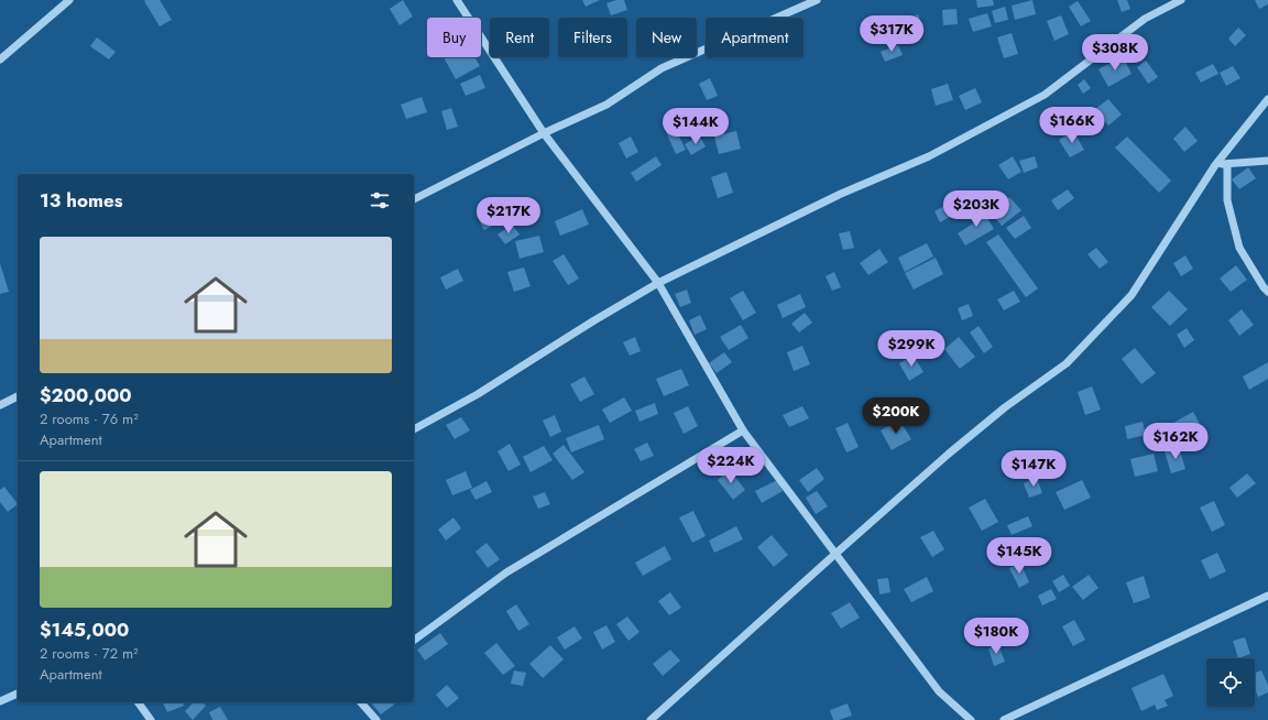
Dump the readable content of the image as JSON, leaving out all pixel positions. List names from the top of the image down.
{
  "page": {
    "price": [
      "$317K",
      "$308K",
      "$166K",
      "$144K",
      "$203K",
      "$217K",
      "$299K",
      "$200K",
      "$162K",
      "$224K",
      "$147K",
      "$145K",
      "$180K"
    ],
    "chip": [
      "Buy",
      "Rent",
      "Filters",
      "New",
      "Apartment"
    ],
    "heading": "13 homes",
    "list": [
      {
        "name": "$200,000",
        "note": "2 rooms · 76 m² · Apartment"
      },
      {
        "name": "$145,000",
        "note": "2 rooms · 72 m² · Apartment"
      }
    ]
  }
}
